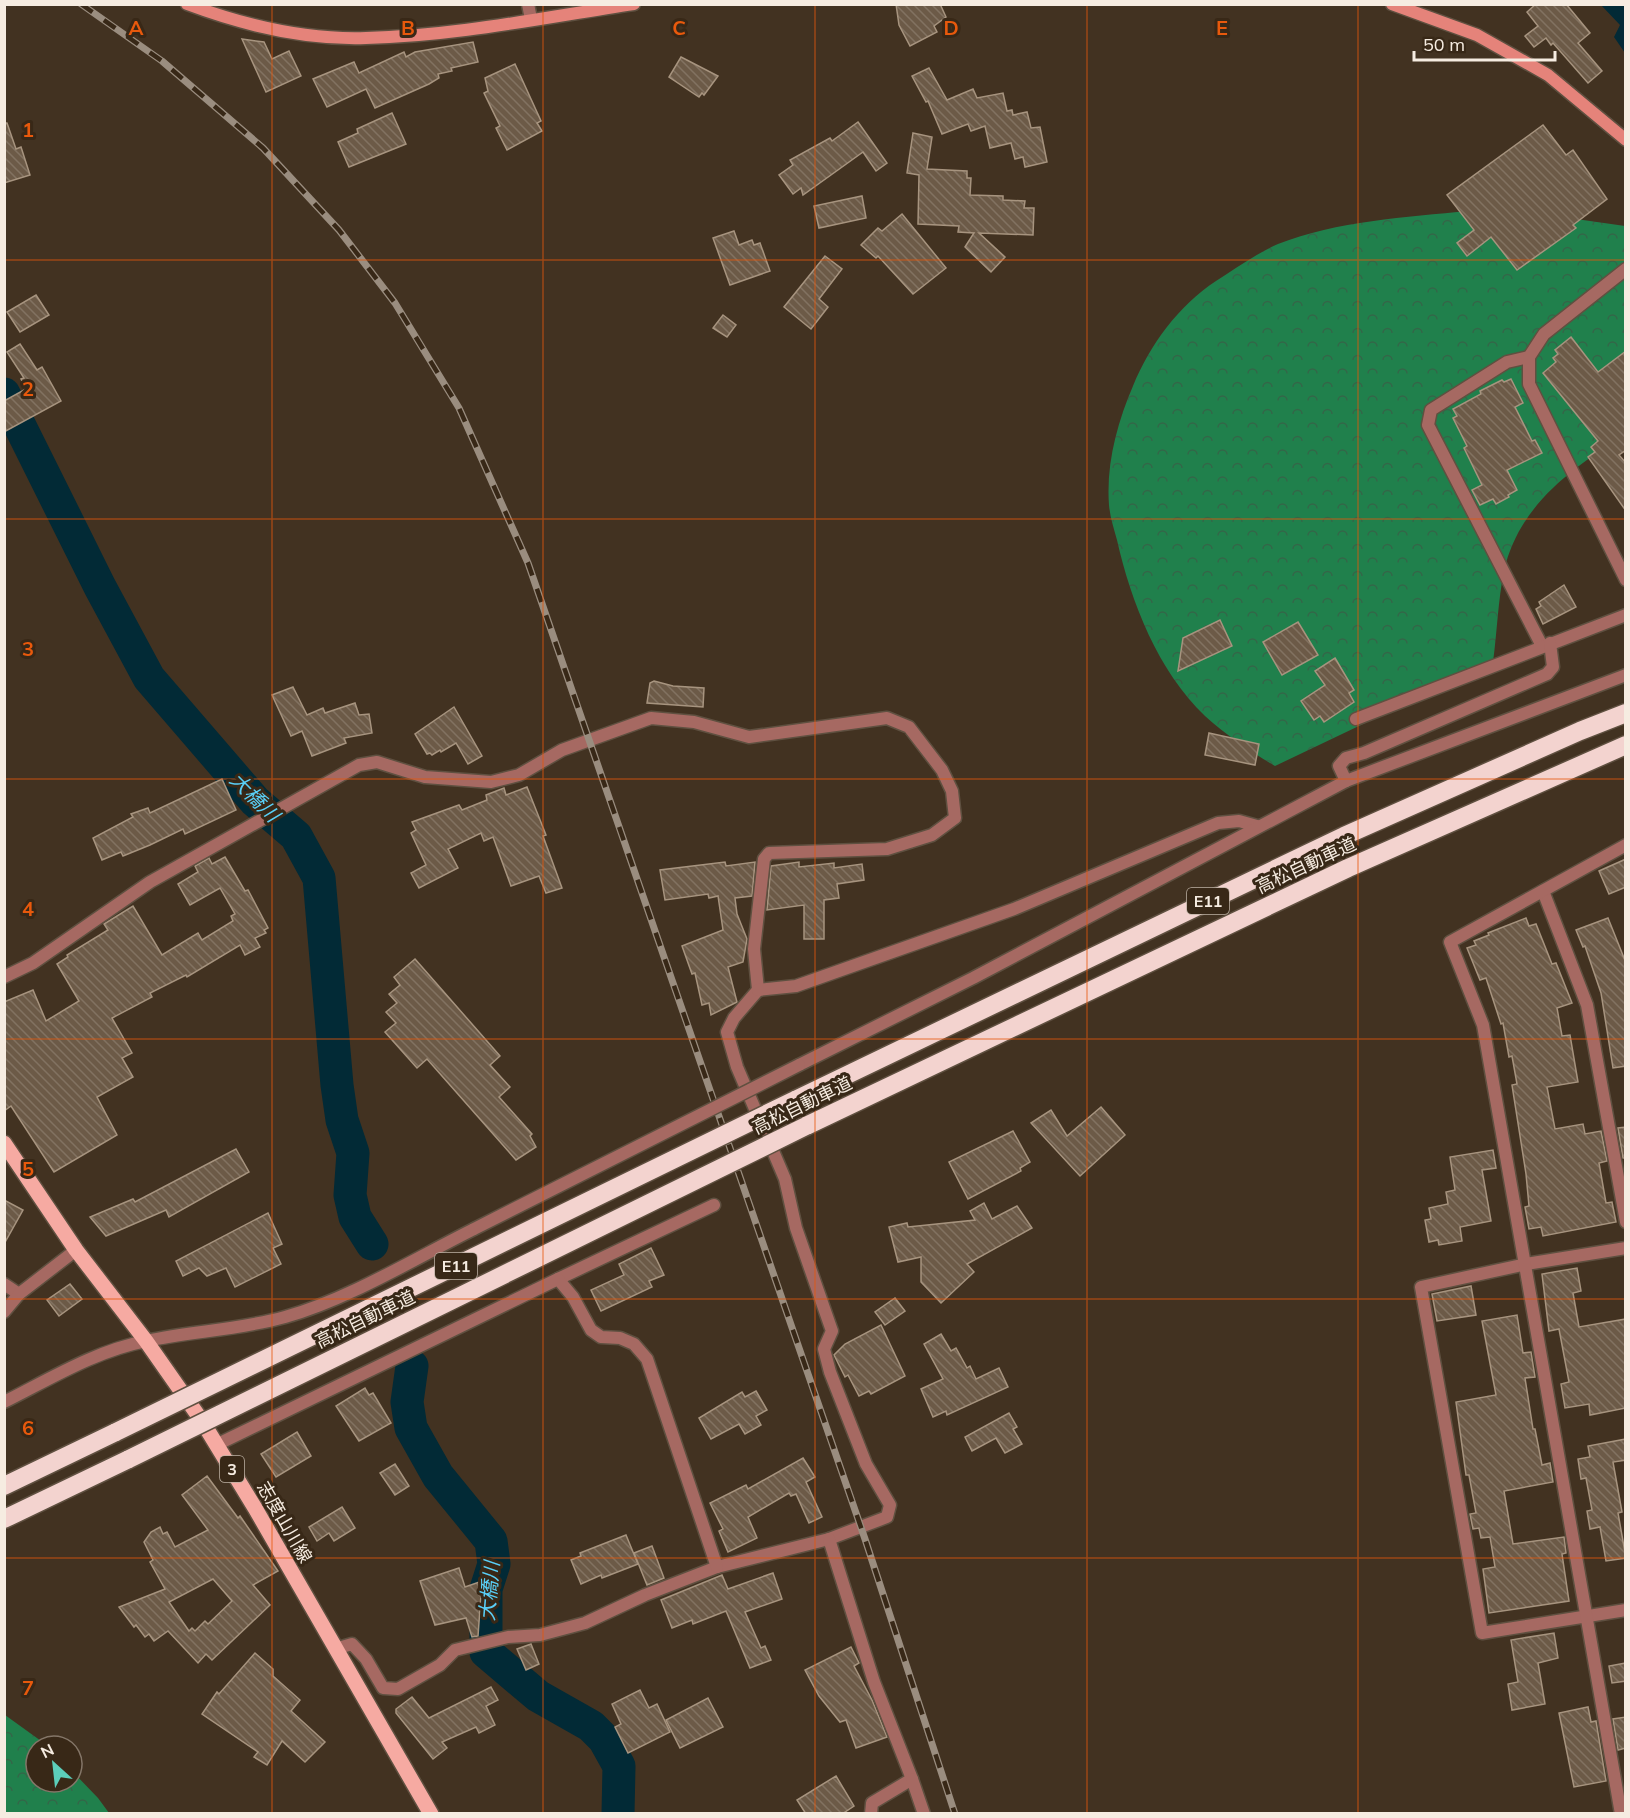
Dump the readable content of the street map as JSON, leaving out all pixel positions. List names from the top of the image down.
{
  "streets": {
    "highway": ["高松自動車道", "E11"],
    "main road": ["3", "志度山川線"]
  },
  "water": ["大橋川"],
  "scale_bar": "50 m",
  "north": "top left",
  "grid": {
    "columns": [
      "A",
      "B",
      "C",
      "D",
      "E"
    ],
    "rows": [
      "1",
      "2",
      "3",
      "4",
      "5",
      "6",
      "7"
    ]
  }
}
